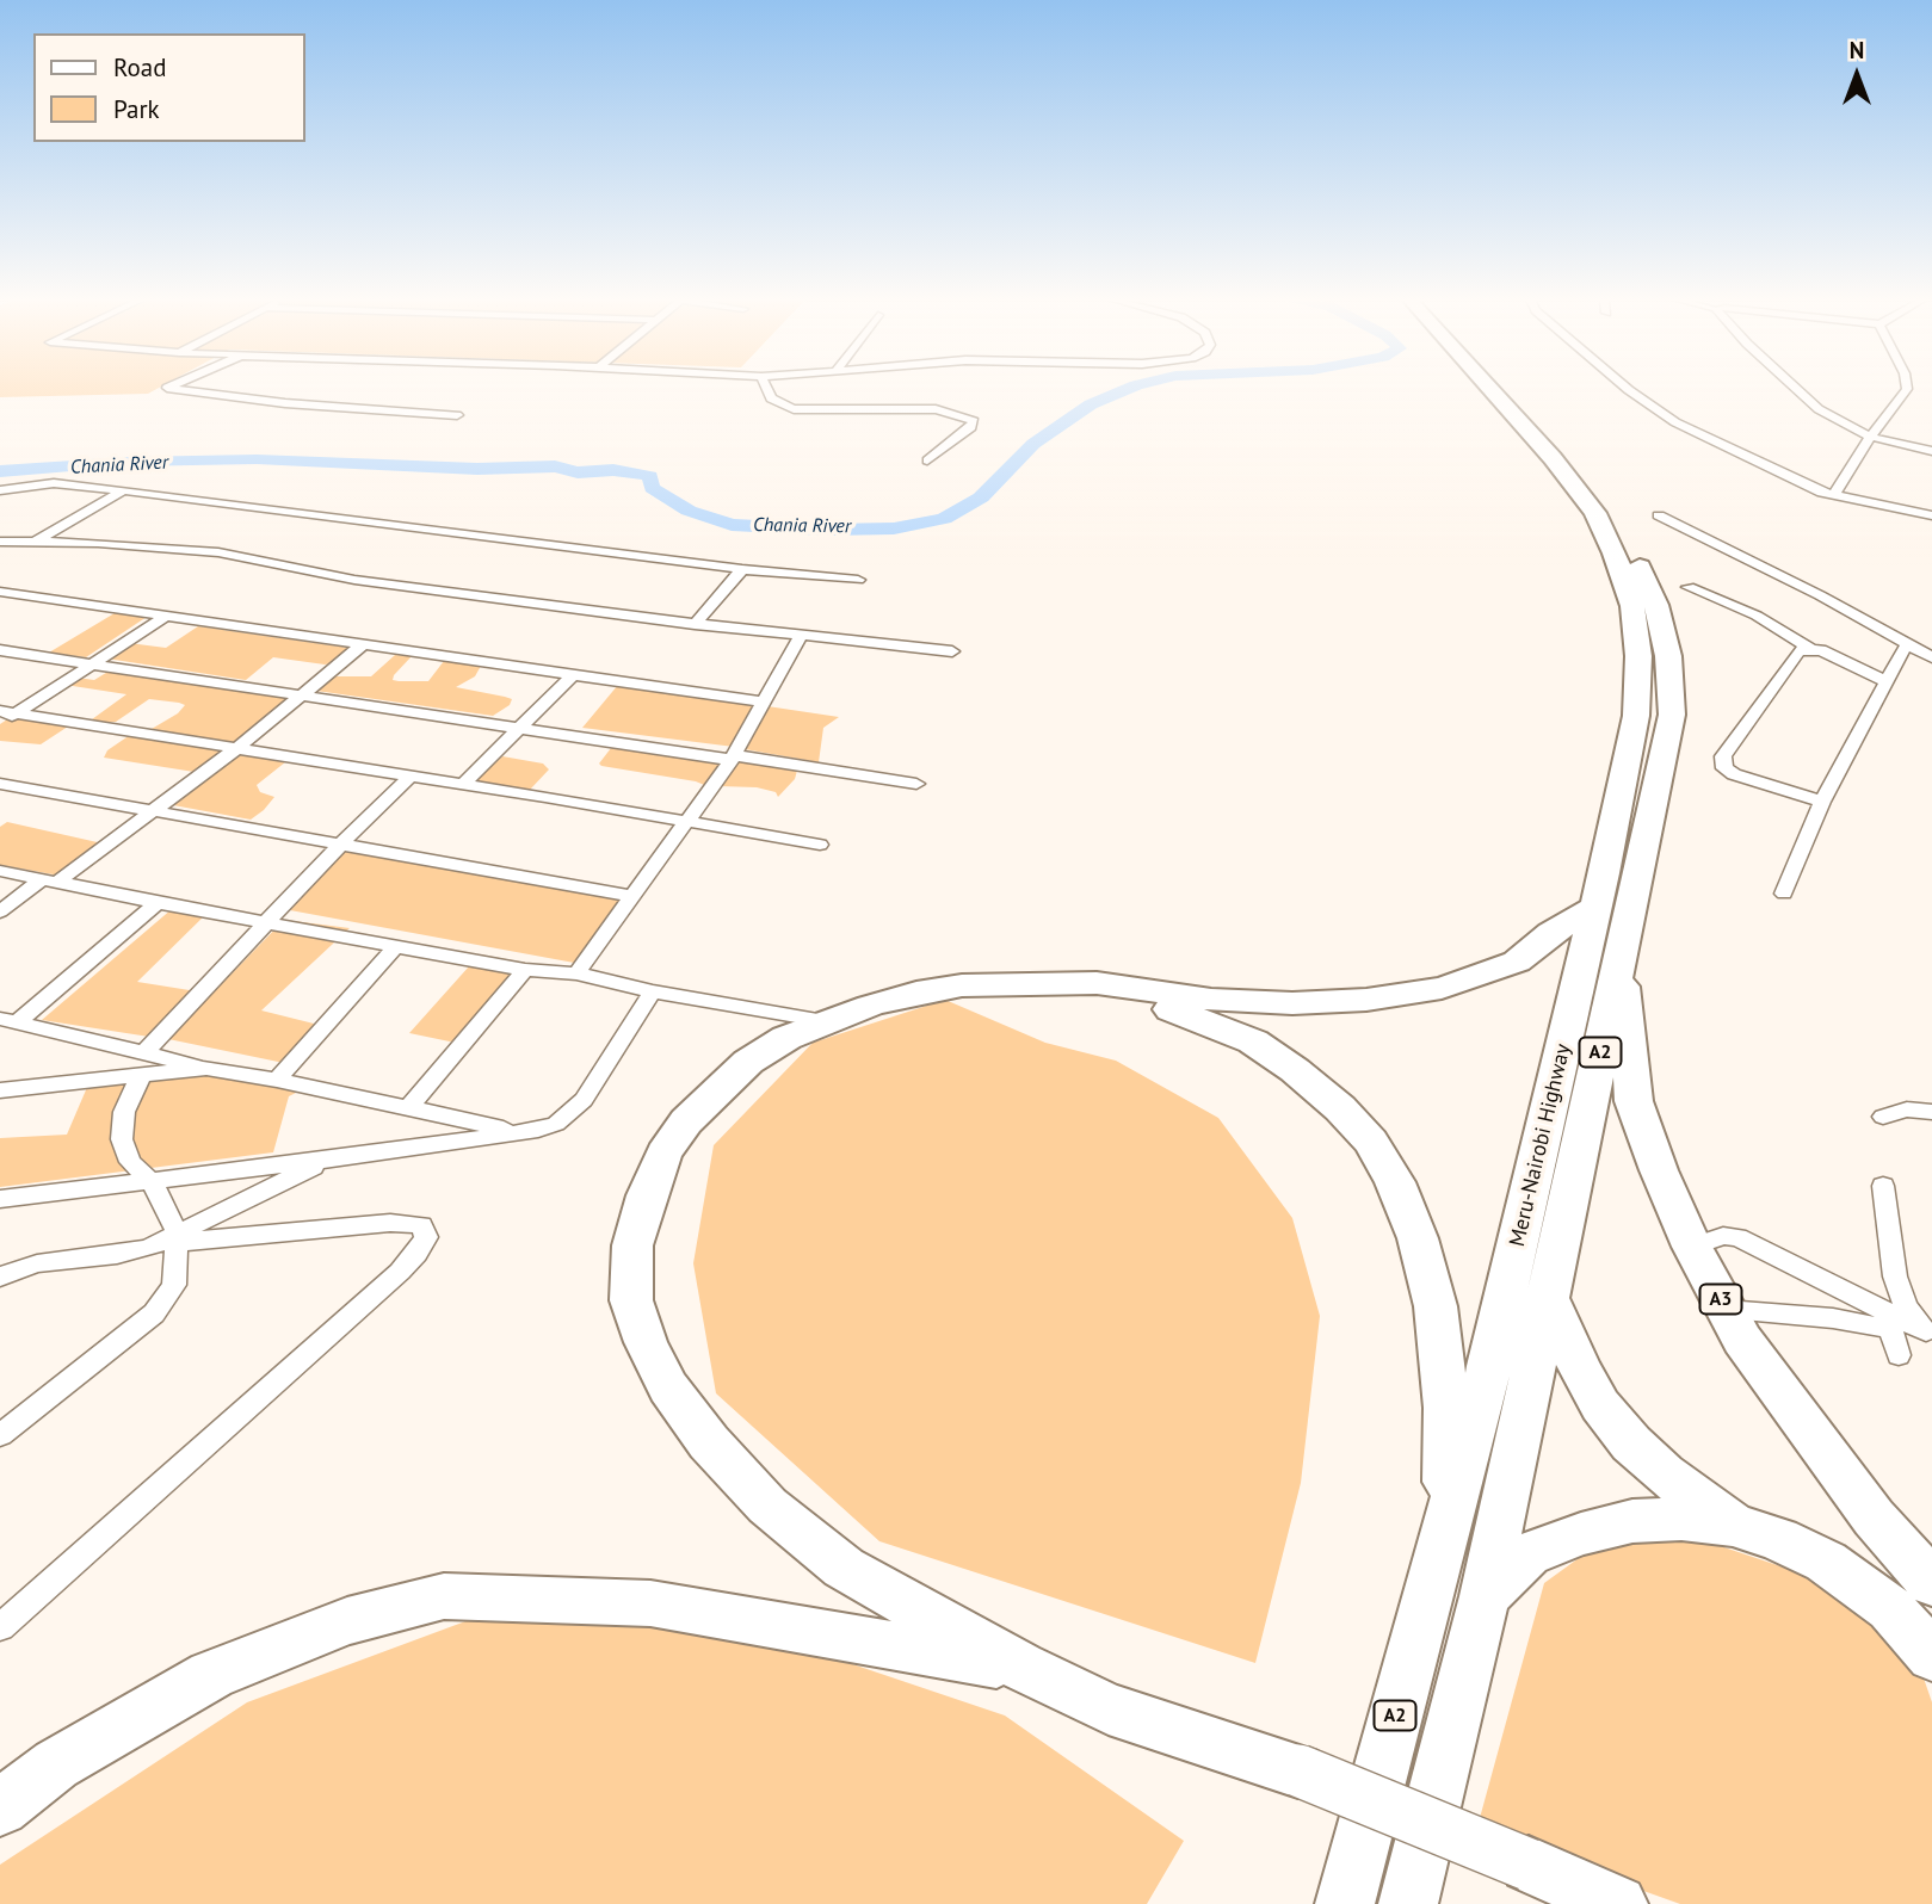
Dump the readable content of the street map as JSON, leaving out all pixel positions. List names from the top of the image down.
{
  "streets": {
    "highway": ["A2", "Meru-Nairobi Highway", "A3"]
  },
  "crossings": [
    ["Meru-Nairobi Highway", "A3"]
  ],
  "water": ["Chania River"],
  "legend": ["Road", "Park"],
  "north": "top"
}
